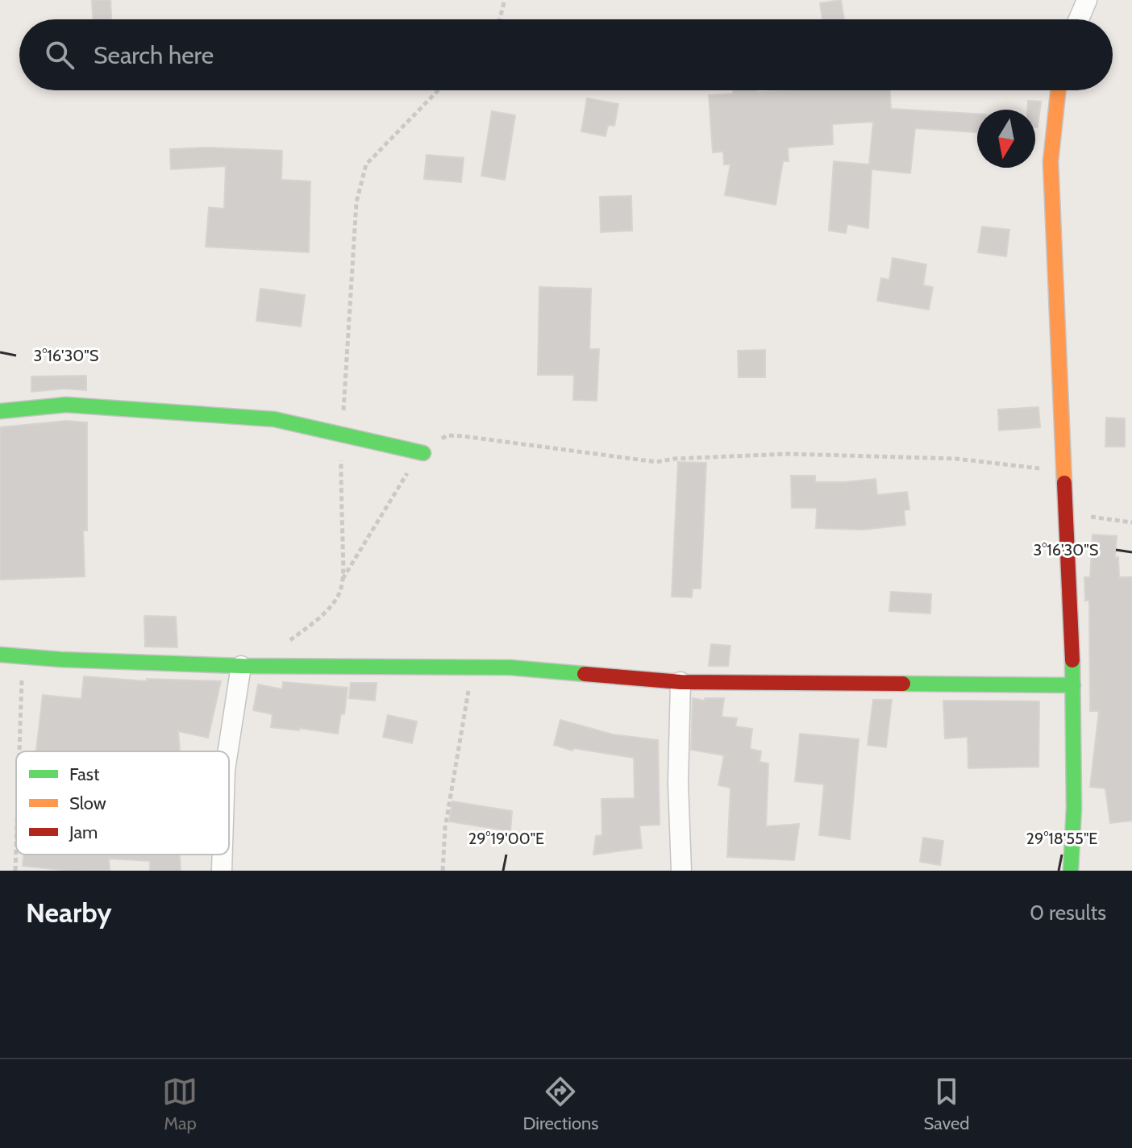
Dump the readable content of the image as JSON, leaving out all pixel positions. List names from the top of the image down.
{
  "legend": ["Fast", "Slow", "Jam"],
  "north": "bottom",
  "page": {
    "search": "Search here",
    "heading": ["Nearby", "0 results"],
    "nav": ["Map", "Directions", "Saved"]
  },
  "coordinates": ["3°16'30\"S", "29°19'00\"E", "29°18'55\"E"]
}
